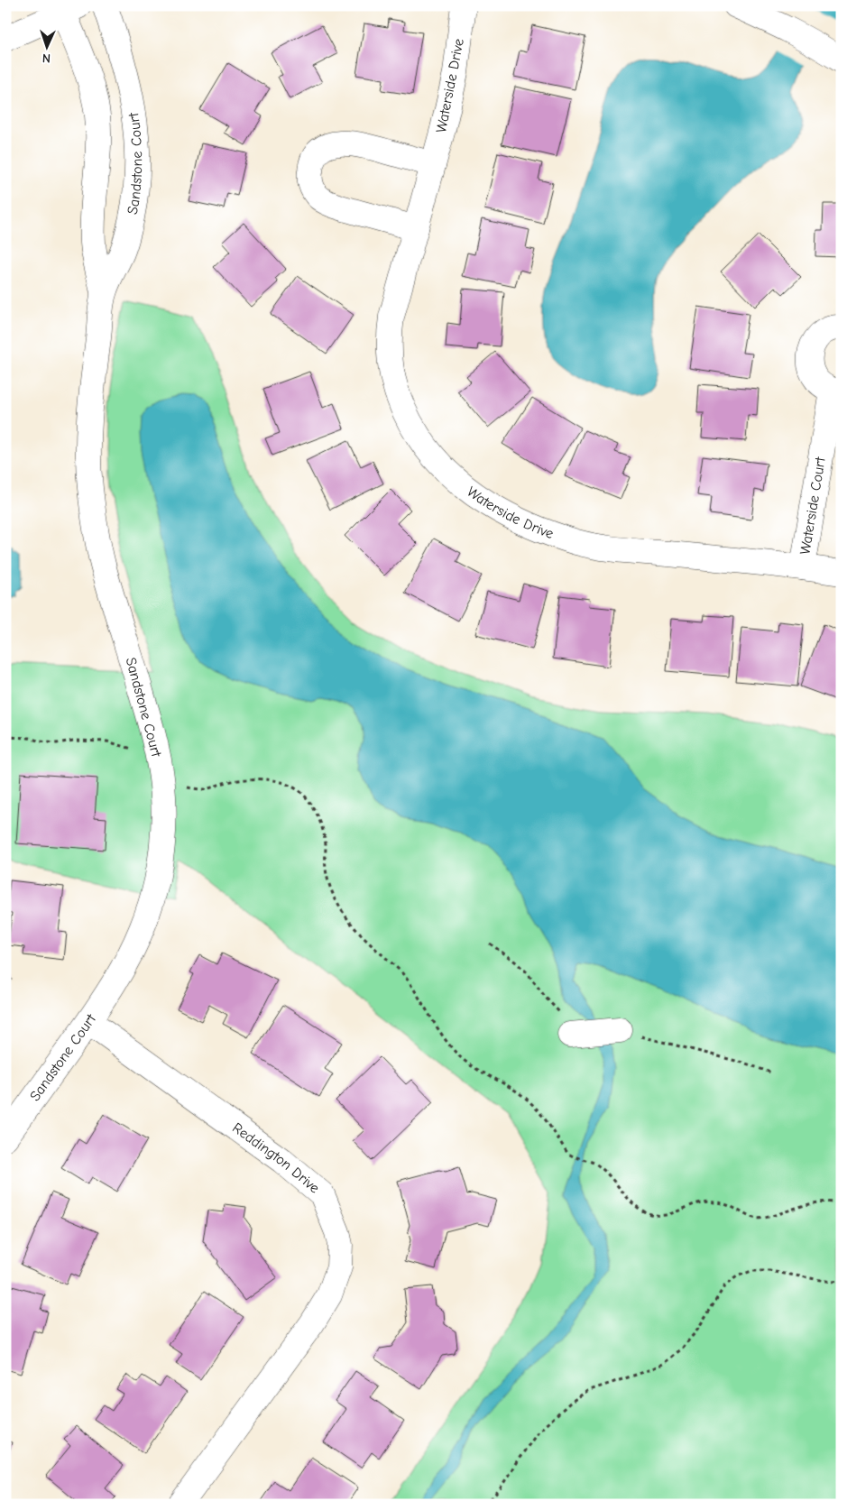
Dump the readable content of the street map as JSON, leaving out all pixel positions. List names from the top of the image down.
{
  "streets": {
    "street": [
      "Waterside Drive",
      "Sandstone Court",
      "Waterside Court",
      "Reddington Drive"
    ]
  },
  "crossings": [
    ["Waterside Drive", "Waterside Court"],
    ["Sandstone Court", "Reddington Drive"]
  ],
  "north": "bottom"
}
